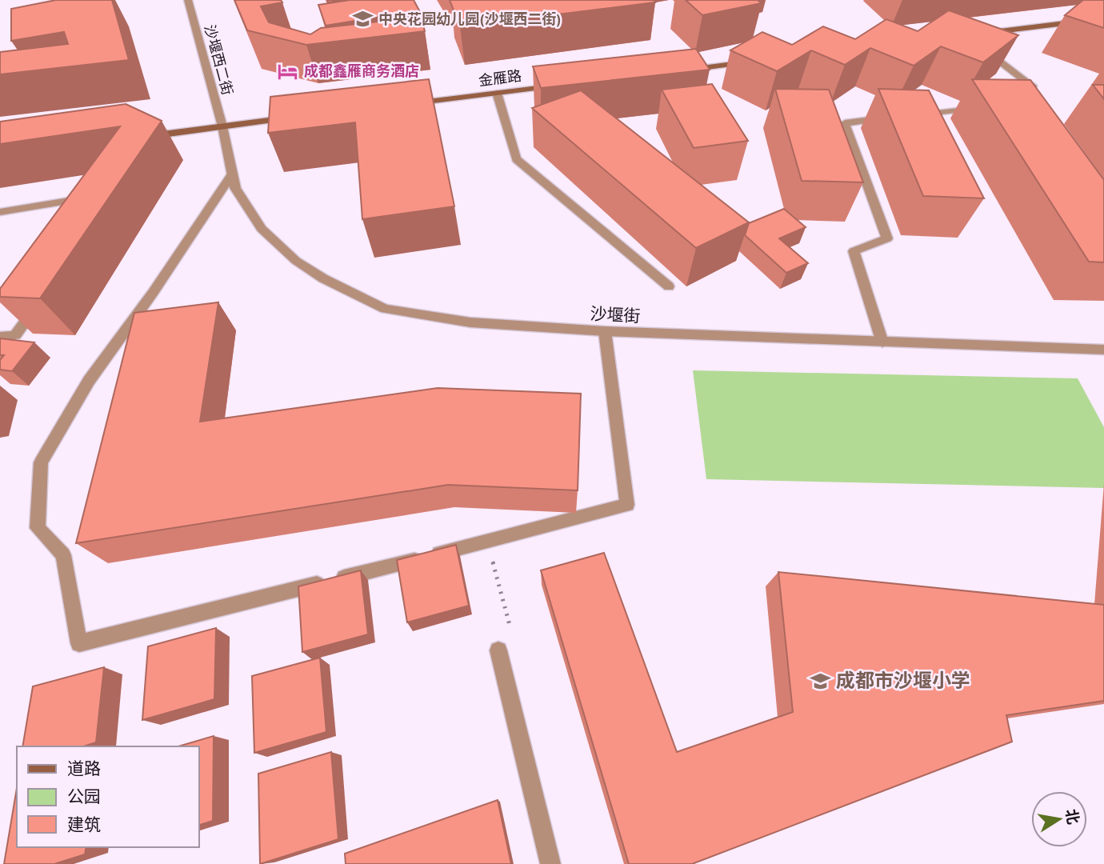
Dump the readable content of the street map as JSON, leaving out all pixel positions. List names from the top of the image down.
{
  "streets": {
    "street": ["沙堰西二街", "金雁路", "沙堰街"]
  },
  "crossings": [
    ["沙堰西二街", "沙堰街"]
  ],
  "places": {
    "school or university": ["中央花园幼儿园(沙堰西二街)", "成都市沙堰小学"],
    "hotel": ["成都鑫雁商务酒店"]
  },
  "legend": ["道路", "公园", "建筑"],
  "north": "right"
}
